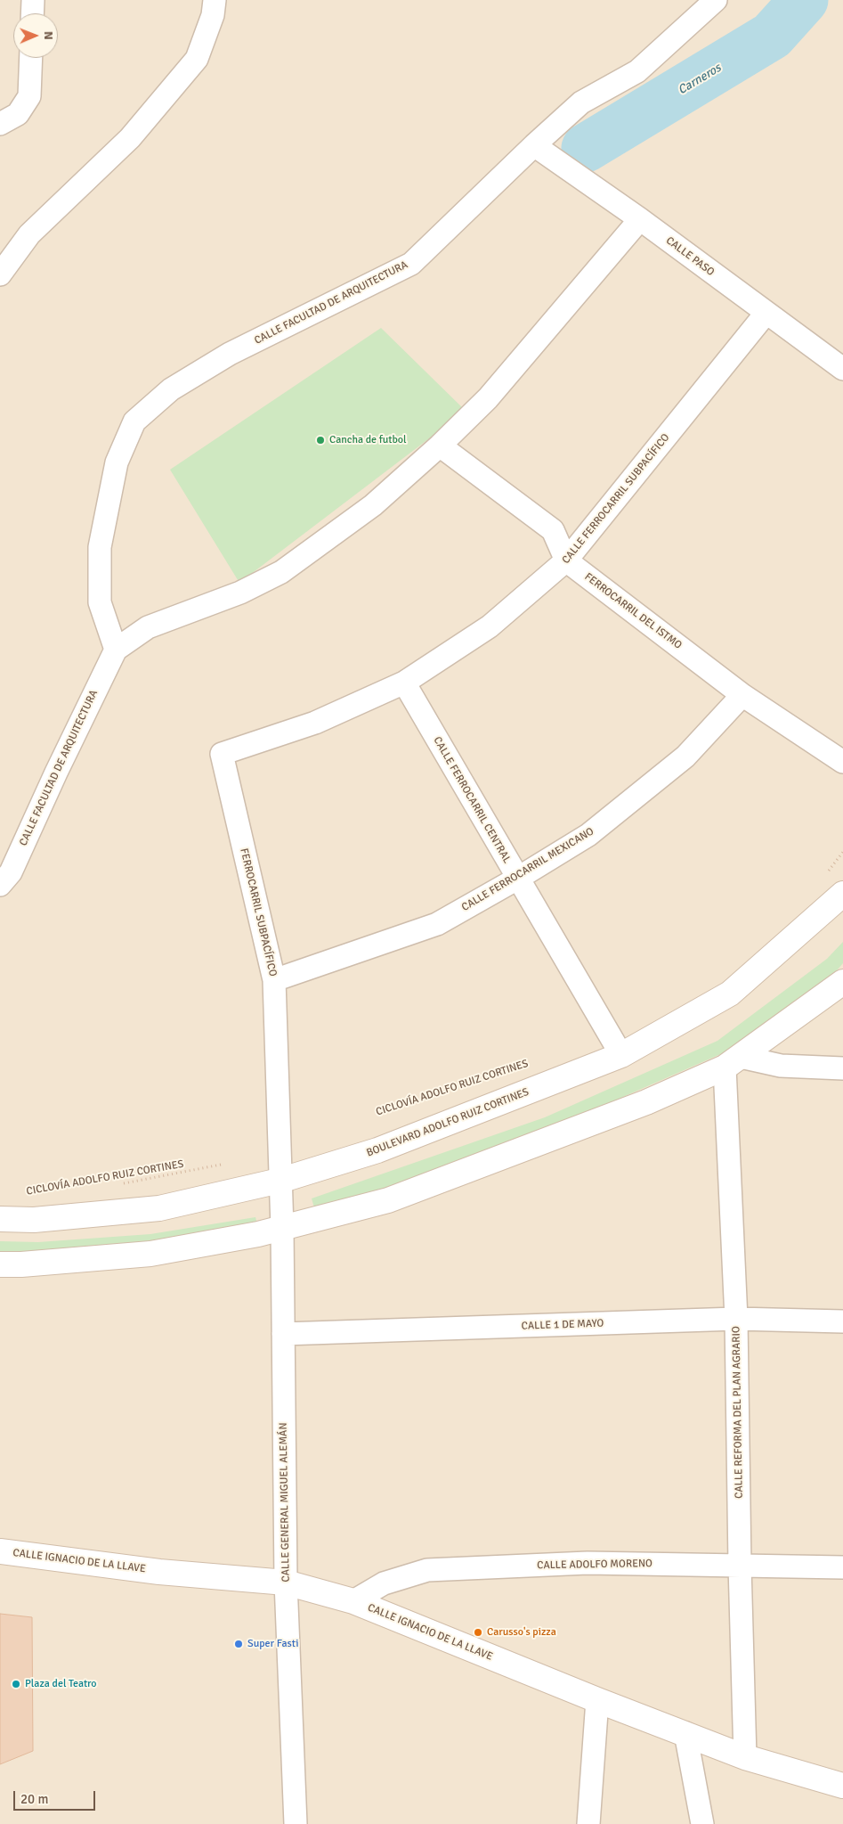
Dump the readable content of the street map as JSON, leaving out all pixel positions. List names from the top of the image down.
{
  "streets": {
    "main road": ["BOULEVARD ADOLFO RUIZ CORTINES", "CALLE IGNACIO DE LA LLAVE"],
    "street": [
      "CALLE PASO",
      "CALLE FACULTAD DE ARQUITECTURA",
      "CALLE FERROCARRIL SUBPACÍFICO",
      "FERROCARRIL DEL ISTMO",
      "CALLE FERROCARRIL CENTRAL",
      "CALLE FERROCARRIL MEXICANO",
      "FERROCARRIL SUBPACÍFICO",
      "CALLE 1 DE MAYO",
      "CALLE REFORMA DEL PLAN AGRARIO",
      "CALLE GENERAL MIGUEL ALEMÁN",
      "CALLE ADOLFO MORENO"
    ],
    "path": ["CICLOVÍA ADOLFO RUIZ CORTINES"]
  },
  "crossings": [
    ["CALLE PASO", "CALLE FACULTAD DE ARQUITECTURA"],
    ["CALLE PASO", "CALLE FERROCARRIL SUBPACÍFICO"],
    ["CALLE FACULTAD DE ARQUITECTURA", "FERROCARRIL DEL ISTMO"],
    ["CALLE FERROCARRIL SUBPACÍFICO", "FERROCARRIL DEL ISTMO"],
    ["CALLE FERROCARRIL SUBPACÍFICO", "CALLE FERROCARRIL CENTRAL"],
    ["CALLE FERROCARRIL SUBPACÍFICO", "FERROCARRIL SUBPACÍFICO"],
    ["FERROCARRIL DEL ISTMO", "CALLE FERROCARRIL MEXICANO"],
    ["CALLE FERROCARRIL CENTRAL", "CALLE FERROCARRIL MEXICANO"],
    ["CALLE FERROCARRIL CENTRAL", "BOULEVARD ADOLFO RUIZ CORTINES"],
    ["CALLE FERROCARRIL MEXICANO", "FERROCARRIL SUBPACÍFICO"],
    ["FERROCARRIL SUBPACÍFICO", "BOULEVARD ADOLFO RUIZ CORTINES"],
    ["FERROCARRIL SUBPACÍFICO", "CALLE GENERAL MIGUEL ALEMÁN"],
    ["BOULEVARD ADOLFO RUIZ CORTINES", "CALLE GENERAL MIGUEL ALEMÁN"],
    ["CALLE 1 DE MAYO", "CALLE REFORMA DEL PLAN AGRARIO"],
    ["CALLE 1 DE MAYO", "CALLE GENERAL MIGUEL ALEMÁN"],
    ["CALLE REFORMA DEL PLAN AGRARIO", "CALLE IGNACIO DE LA LLAVE"],
    ["CALLE REFORMA DEL PLAN AGRARIO", "CALLE ADOLFO MORENO"],
    ["CALLE GENERAL MIGUEL ALEMÁN", "CALLE IGNACIO DE LA LLAVE"],
    ["CALLE IGNACIO DE LA LLAVE", "CALLE ADOLFO MORENO"]
  ],
  "water": ["Carneros"],
  "places": [
    "Cancha de futbol",
    "Carusso's pizza",
    "Super Fasti",
    "Plaza del Teatro"
  ],
  "scale_bar": "20 m",
  "north": "right"
}
